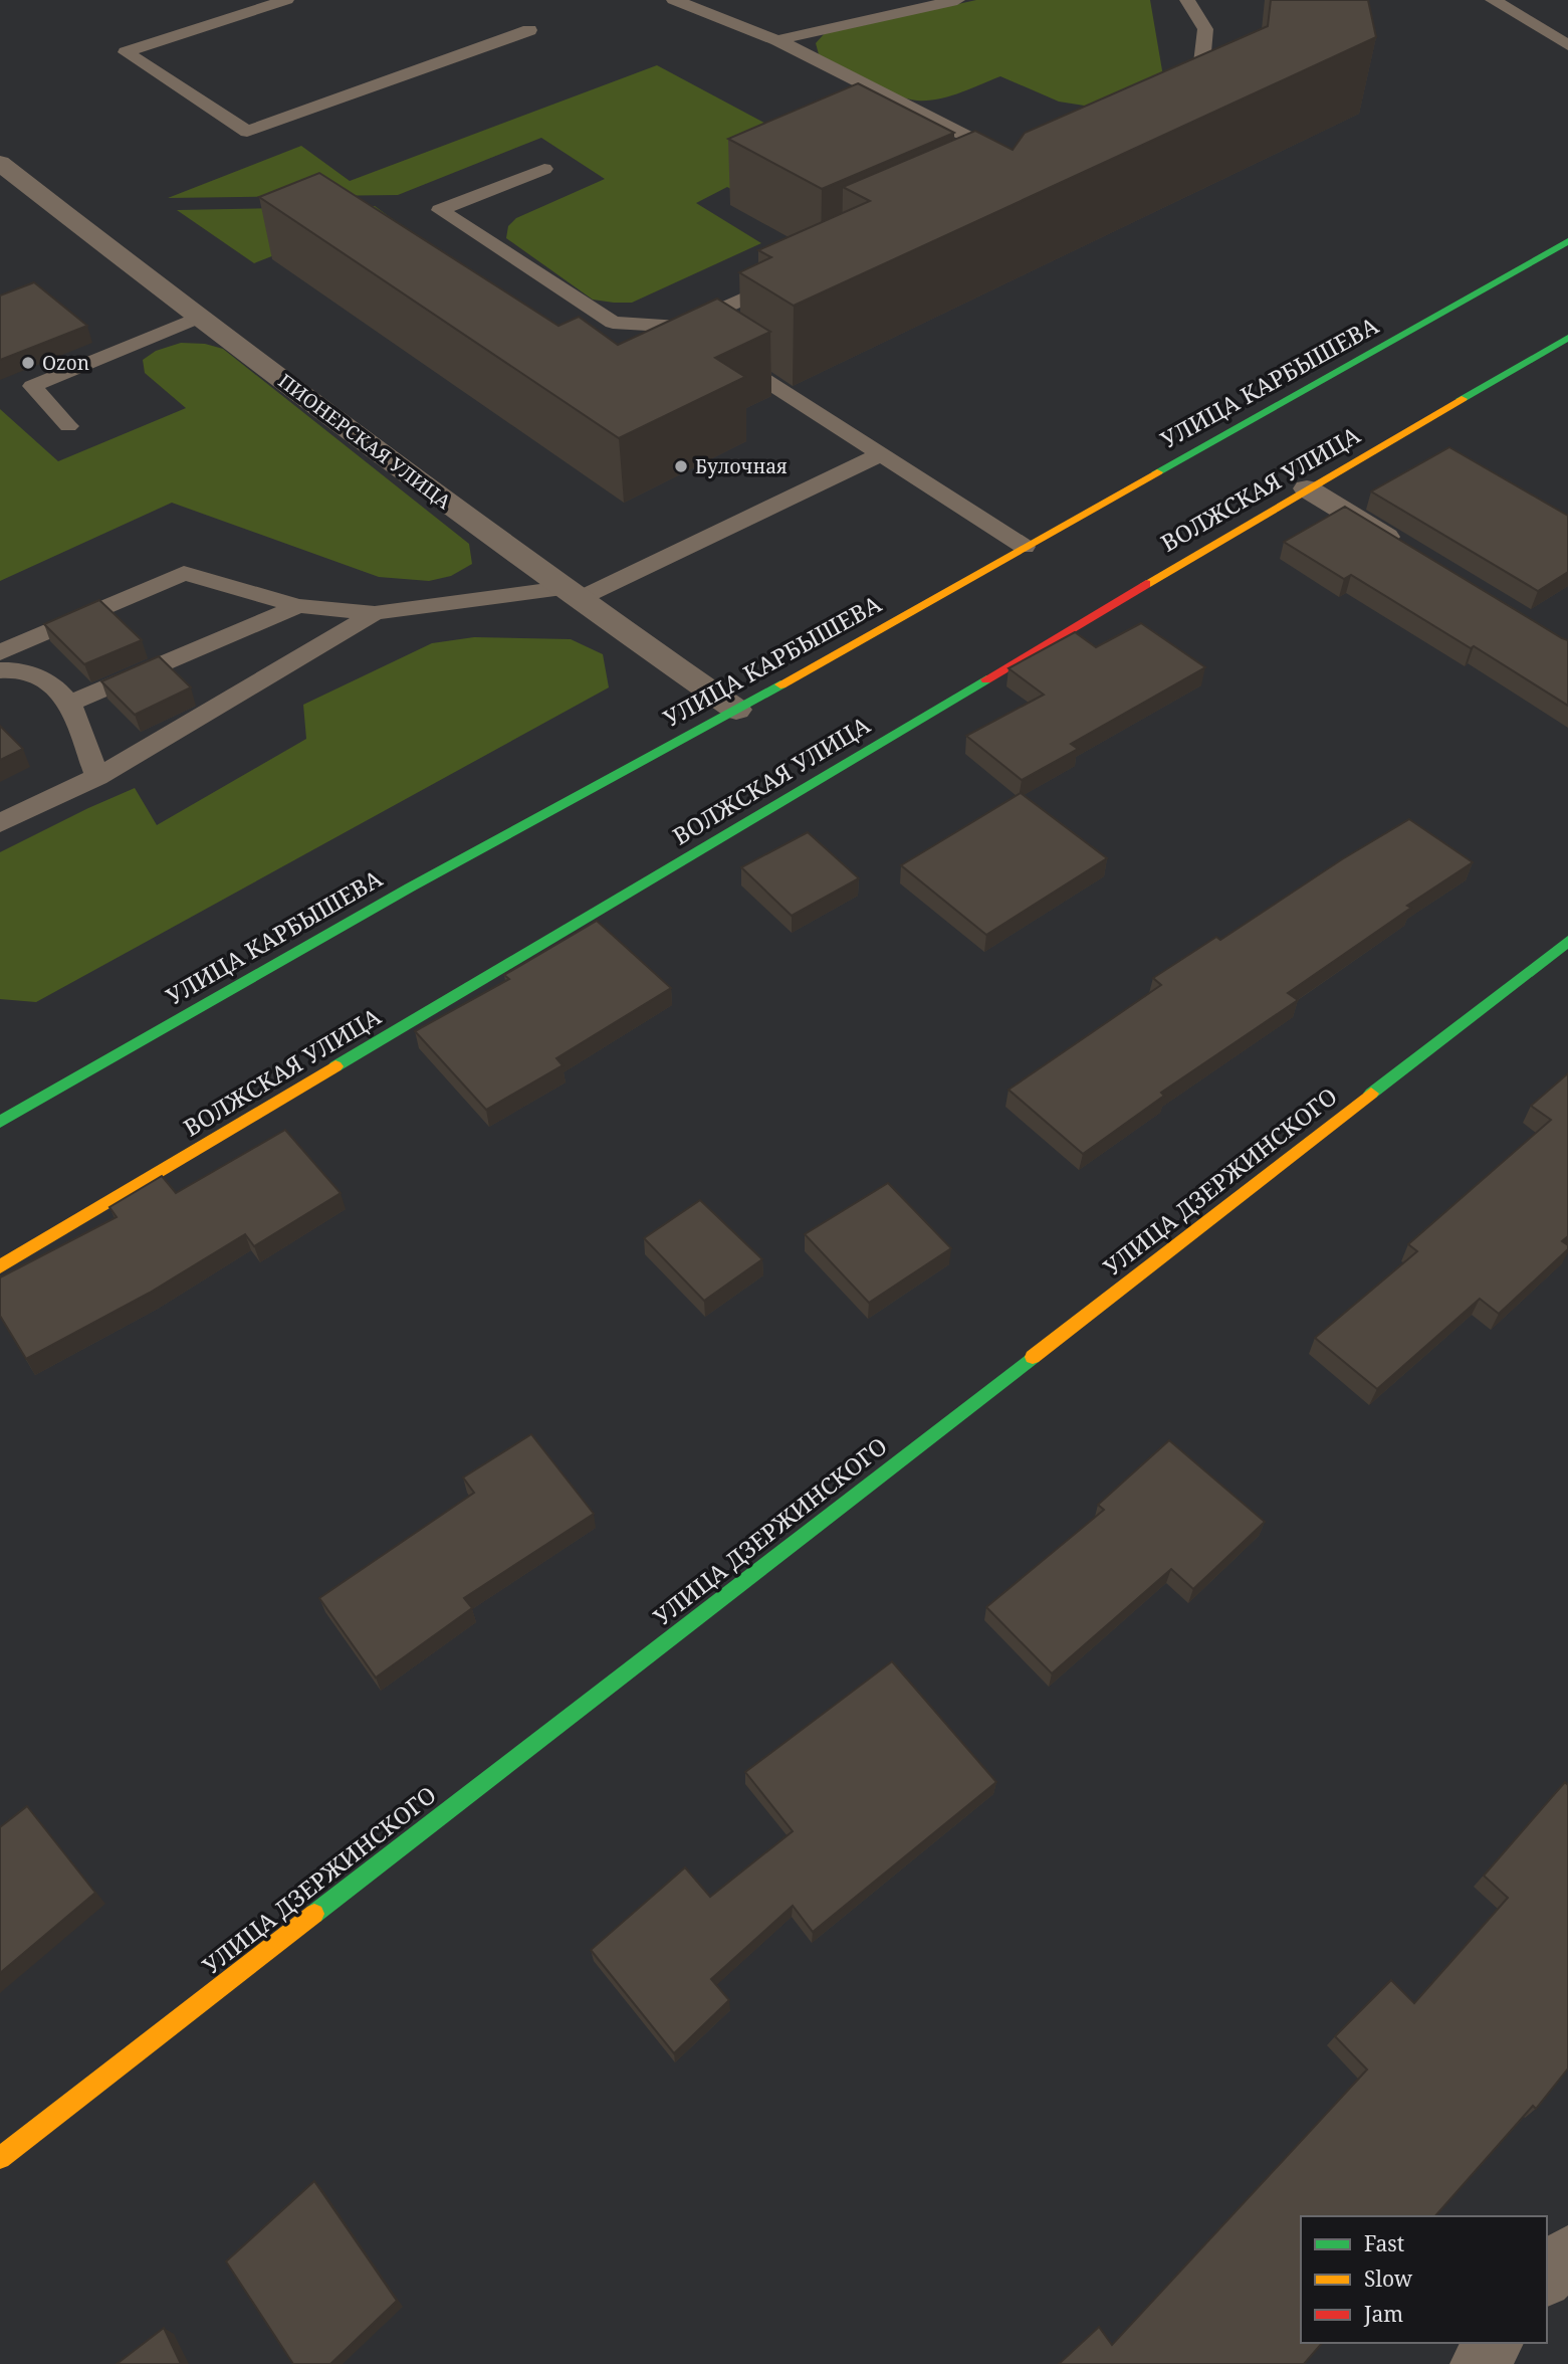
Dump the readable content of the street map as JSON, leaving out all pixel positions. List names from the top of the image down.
{
  "streets": {
    "street": [
      "УЛИЦА КАРБЫШЕВА",
      "ПИОНЕРСКАЯ УЛИЦА",
      "ВОЛЖСКАЯ УЛИЦА",
      "УЛИЦА ДЗЕРЖИНСКОГО"
    ]
  },
  "crossings": [
    ["УЛИЦА КАРБЫШЕВА", "ПИОНЕРСКАЯ УЛИЦА"]
  ],
  "places": ["Ozon", "Булочная"],
  "legend": ["Fast", "Slow", "Jam"]
}
